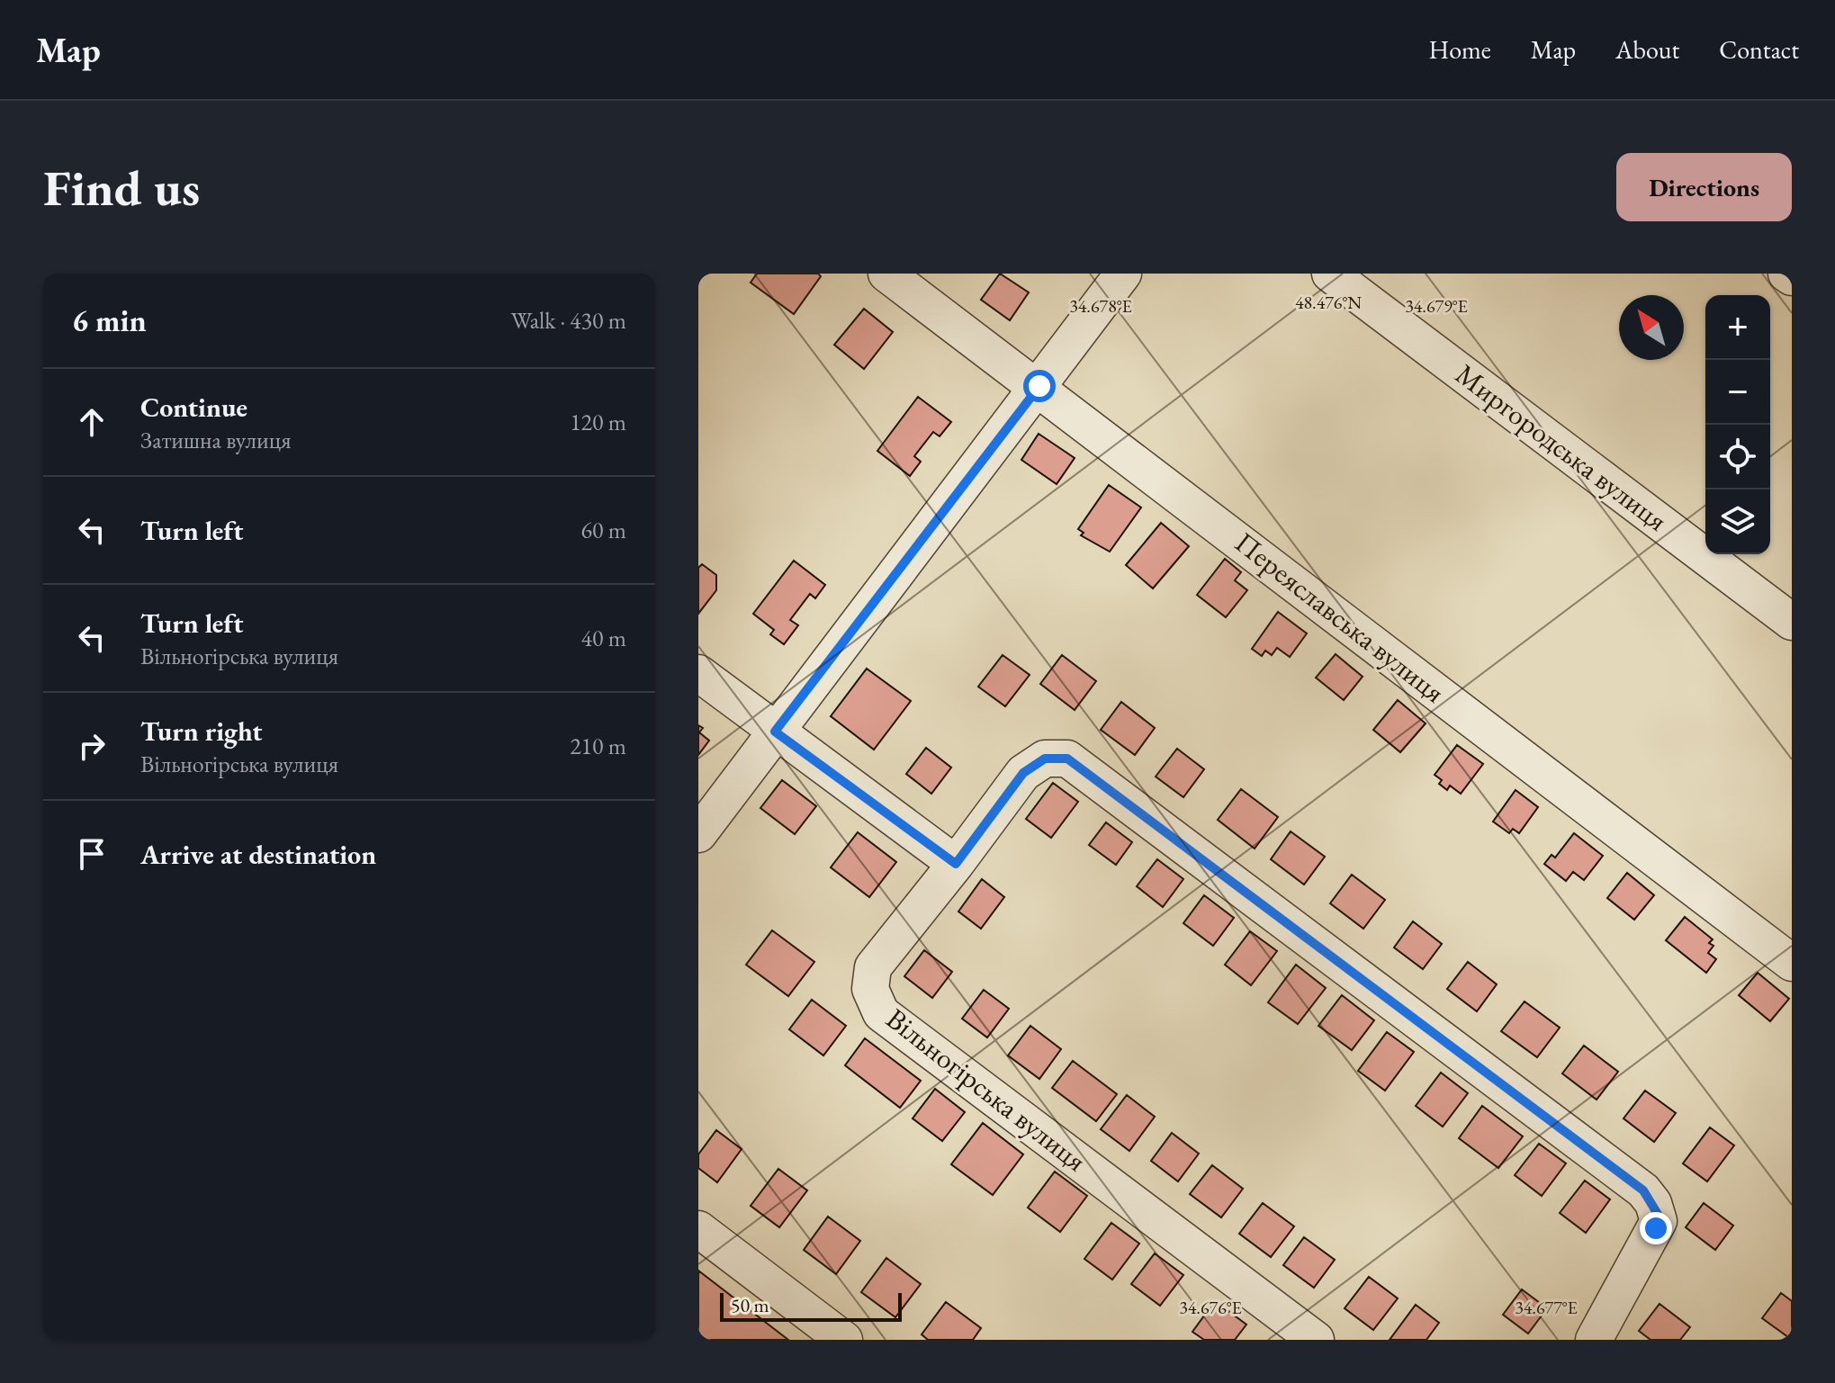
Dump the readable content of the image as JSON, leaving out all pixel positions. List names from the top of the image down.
{
  "streets": {
    "street": ["Миргородська вулиця", "Переяславська вулиця", "Вільногірська вулиця"]
  },
  "scale_bar": "50 m",
  "north": "top left",
  "page": {
    "header": "Map",
    "nav": [
      "Home",
      "Map",
      "About",
      "Contact"
    ],
    "buttons": "Directions",
    "title": "Find us",
    "heading": ["6 min", "Walk · 430 m"],
    "map_buttons": ["+", "−"],
    "list": [
      ["Continue", "Затишна вулиця", "120 m"],
      ["Turn left", "60 m"],
      ["Turn left", "Вільногірська вулиця", "40 m"],
      ["Turn right", "Вільногірська вулиця", "210 m"],
      "Arrive at destination"
    ],
    "scale": "50 m"
  },
  "coordinates": [
    "48.476°N",
    "34.679°E",
    "34.678°E",
    "34.676°E",
    "34.677°E"
  ]
}
